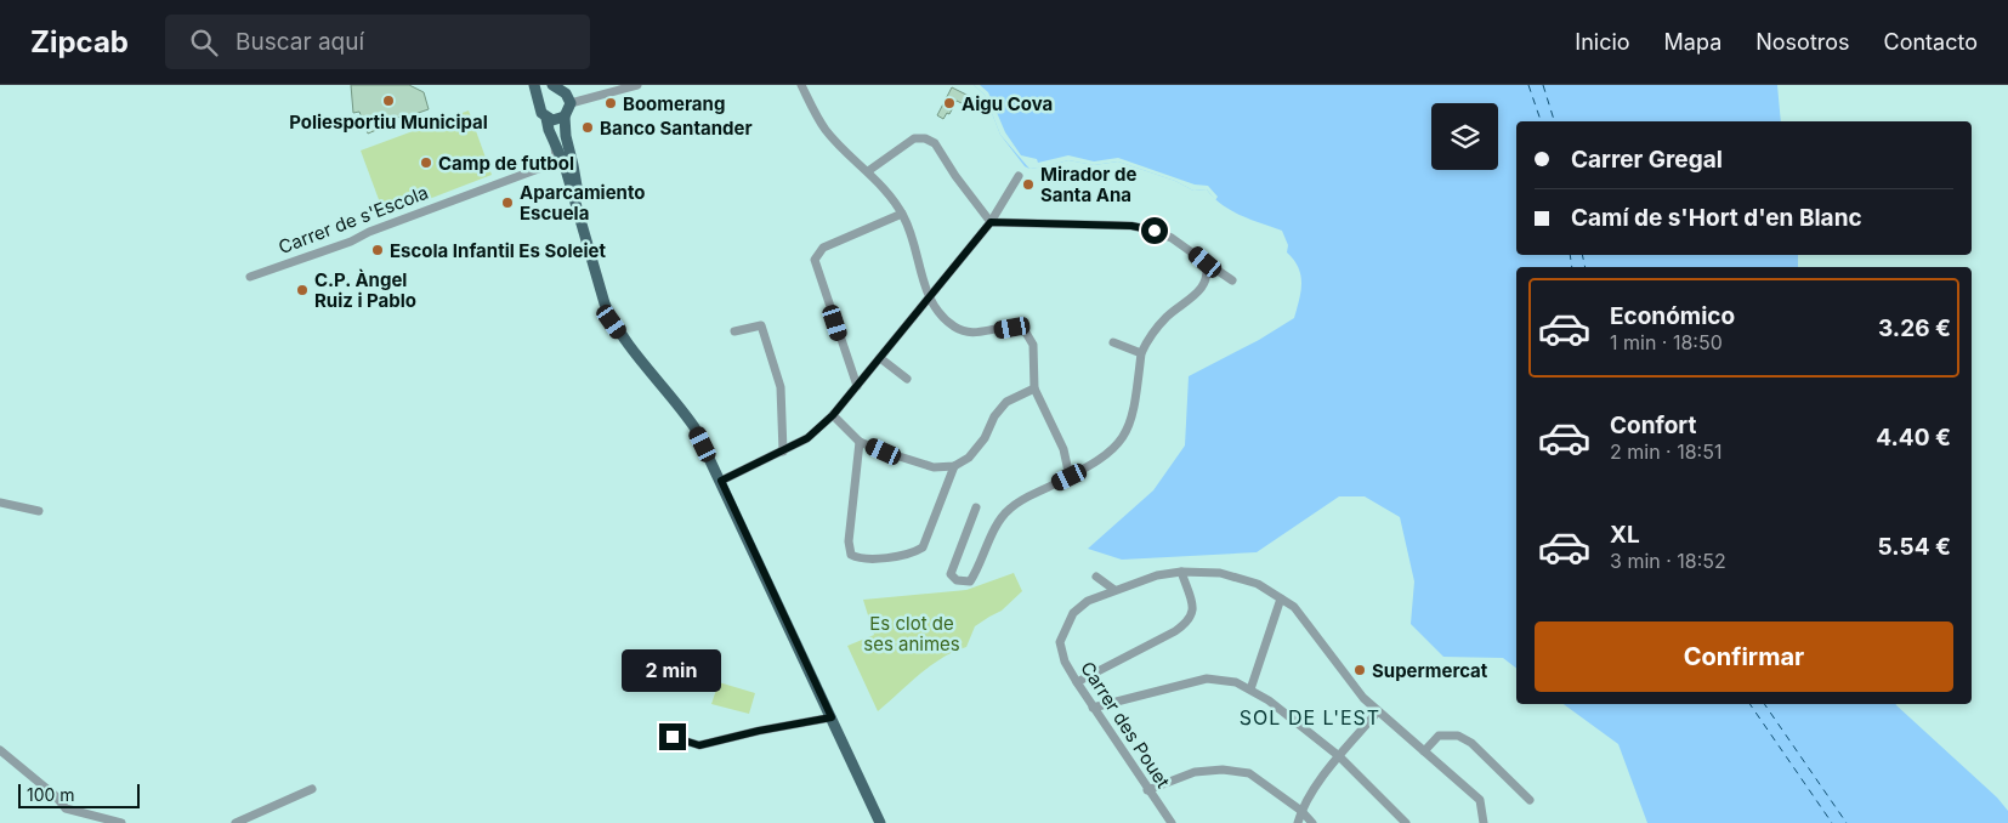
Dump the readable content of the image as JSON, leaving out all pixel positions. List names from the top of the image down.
{
  "streets": {
    "street": ["Carrer de s'Escola", "Carrer des Pouet"]
  },
  "districts": ["SOL DE L'EST"],
  "parks": ["Es clot de ses animes"],
  "places": [
    "Poliesportiu Municipal",
    "Boomerang",
    "Aigu Cova",
    "Banco Santander",
    "Camp de futbol",
    "Mirador de Santa Ana",
    "Aparcamiento Escuela",
    "Escola Infantil Es Soleiet",
    "C.P. Àngel Ruiz i Pablo",
    "Supermercat"
  ],
  "scale_bar": "100 m",
  "page": {
    "header": "Zipcab",
    "search": "Buscar aquí",
    "nav": [
      "Inicio",
      "Mapa",
      "Nosotros",
      "Contacto"
    ],
    "banner": ["Carrer Gregal", "Camí de s'Hort d'en Blanc"],
    "list": [
      {
        "name": "Económico",
        "note": "1 min · 18:50",
        "value": "3.26 €"
      },
      {
        "name": "Confort",
        "note": "2 min · 18:51",
        "value": "4.40 €"
      },
      {
        "name": "XL",
        "note": "3 min · 18:52",
        "value": "5.54 €"
      }
    ],
    "buttons": "Confirmar",
    "bubble": "2 min",
    "scale": "100 m"
  }
}
